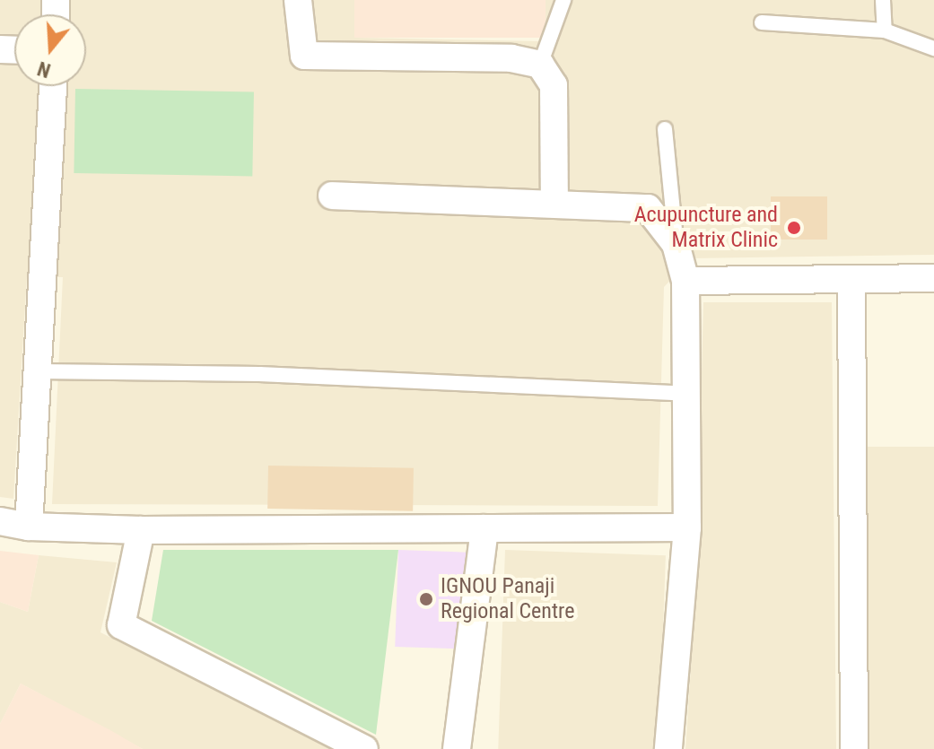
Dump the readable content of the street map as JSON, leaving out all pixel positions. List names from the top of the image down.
{
  "places": ["Acupuncture and Matrix Clinic", "IGNOU Panaji Regional Centre"],
  "north": "bottom"
}
